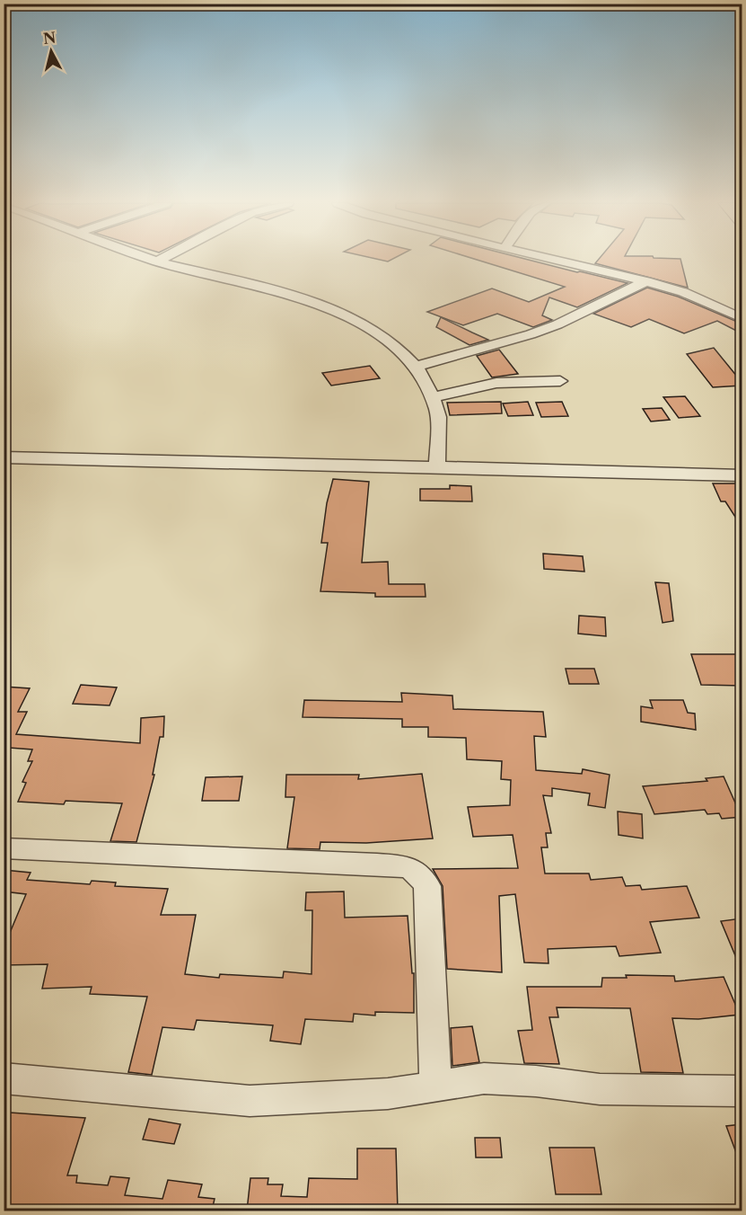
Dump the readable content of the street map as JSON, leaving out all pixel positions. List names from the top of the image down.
{
  "north": "top"
}
